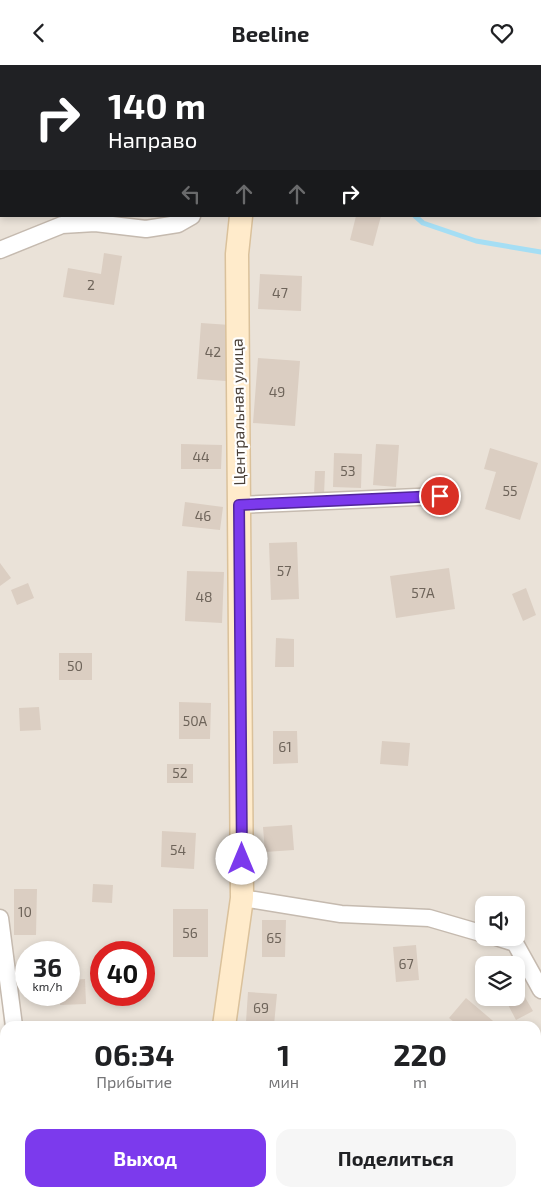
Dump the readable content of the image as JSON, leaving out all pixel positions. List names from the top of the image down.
{
  "streets": {
    "street": ["Центральная улица"]
  },
  "house_numbers": [
    "2",
    "47",
    "42",
    "49",
    "44",
    "53",
    "55",
    "46",
    "57",
    "57А",
    "48",
    "50",
    "50А",
    "61",
    "52",
    "54",
    "10",
    "56",
    "65",
    "67",
    "69"
  ],
  "page": {
    "header": "Beeline",
    "turn": ["140 m", "Направо"],
    "speed": "36 km/h",
    "limit": "40",
    "eta": [
      "06:34",
      "Прибытие",
      "1",
      "мин",
      "220",
      "m"
    ],
    "buttons": ["Выход", "Поделиться"]
  }
}
